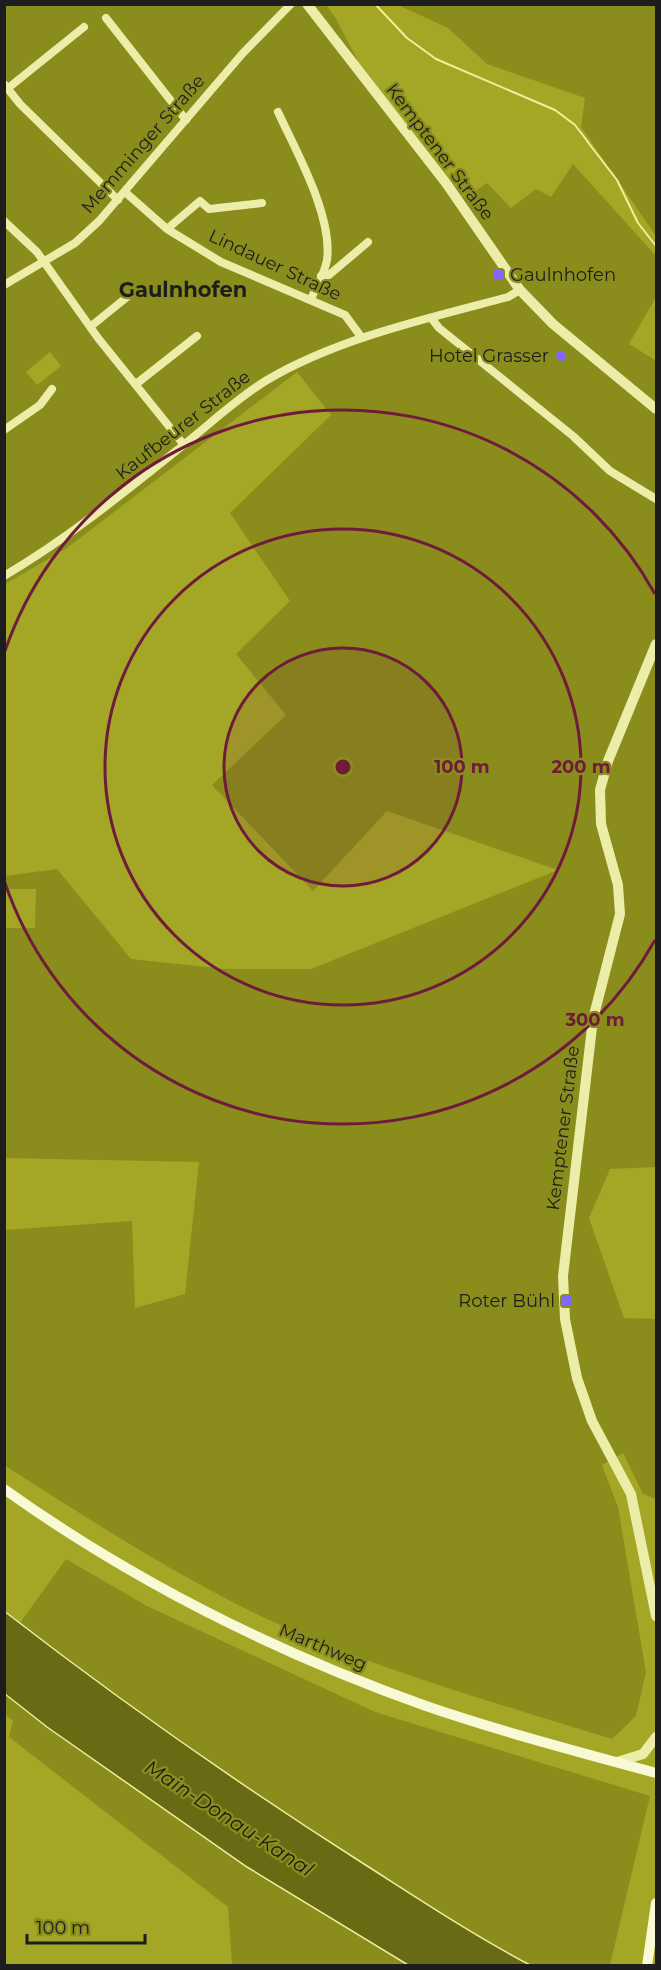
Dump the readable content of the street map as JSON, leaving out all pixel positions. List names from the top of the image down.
{
  "streets": {
    "main road": ["Marthweg"],
    "street": [
      "Memminger Straße",
      "Kemptener Straße",
      "Lindauer Straße",
      "Kaufbeurer Straße"
    ]
  },
  "crossings": [
    ["Memminger Straße", "Lindauer Straße"],
    ["Kemptener Straße", "Kaufbeurer Straße"],
    ["Lindauer Straße", "Kaufbeurer Straße"]
  ],
  "districts": ["Gaulnhofen"],
  "water": ["Main-Donau-Kanal"],
  "places": {
    "transit": ["Gaulnhofen", "Roter Bühl"],
    "other": ["Hotel Grasser"]
  },
  "scale_bar": "100 m",
  "rings": ["100 m", "200 m", "300 m"]
}
